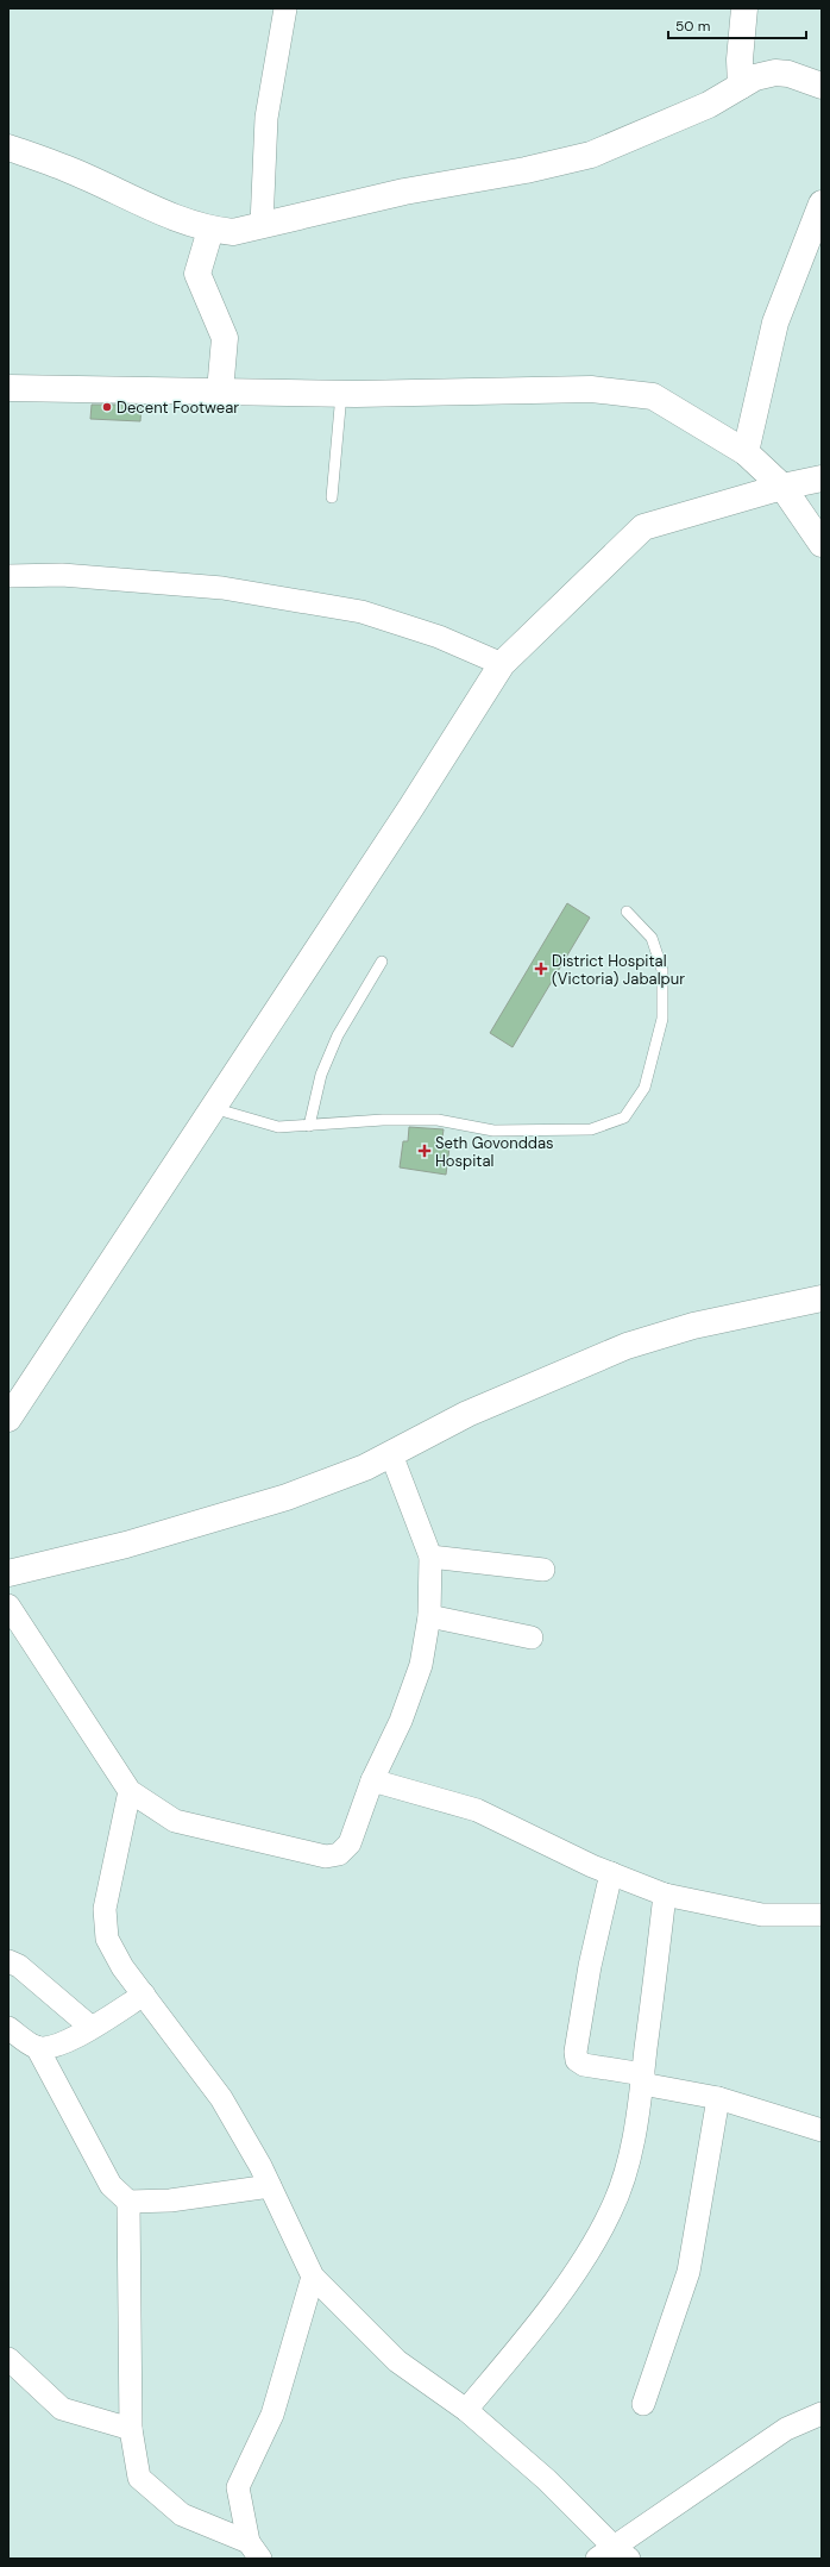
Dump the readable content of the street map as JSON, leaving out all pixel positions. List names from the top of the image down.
{
  "places": {
    "other": ["Decent Footwear"],
    "health": ["District Hospital (Victoria) Jabalpur", "Seth Govonddas Hospital"]
  },
  "scale_bar": "50 m"
}
